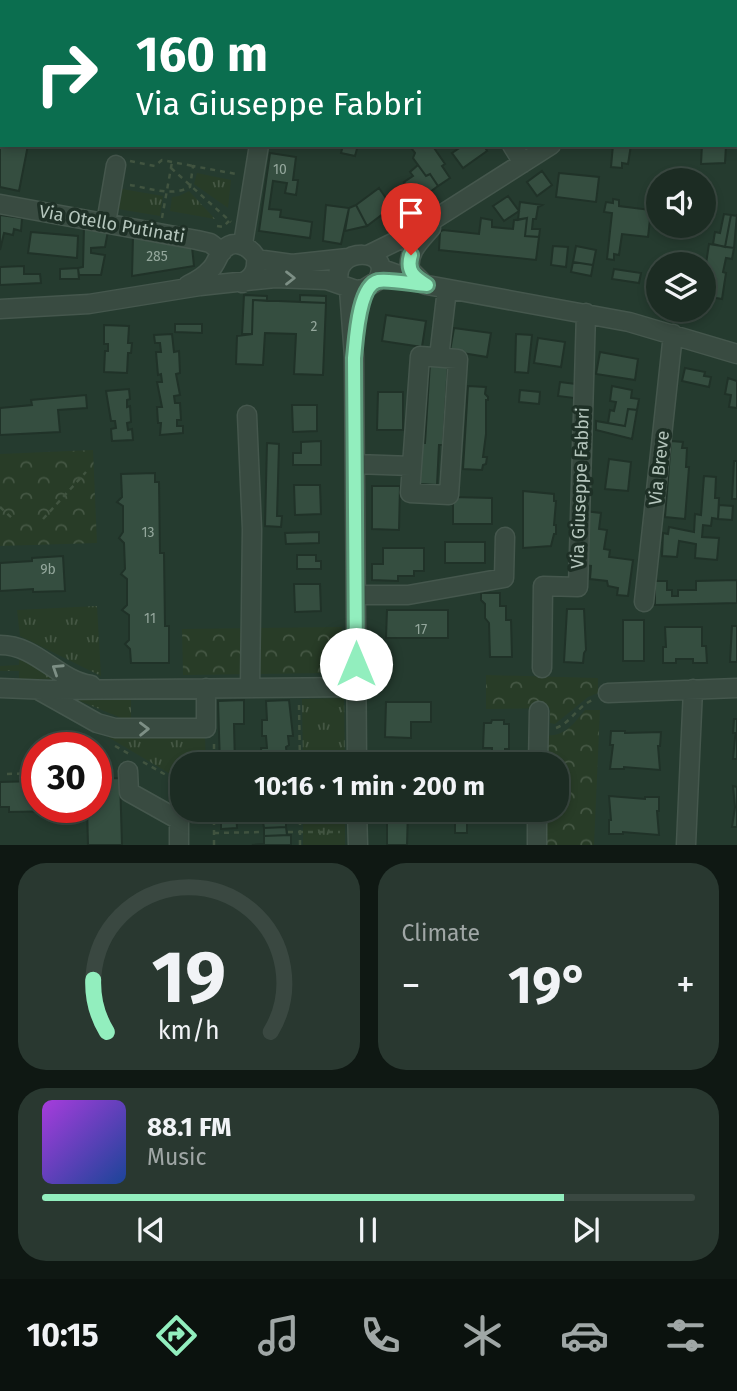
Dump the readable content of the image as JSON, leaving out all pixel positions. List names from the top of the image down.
{
  "streets": {
    "street": ["Via Otello Putinati", "Via Breve", "Via Giuseppe Fabbri"]
  },
  "house_numbers": [
    "10",
    "285",
    "2",
    "13",
    "9b",
    "11",
    "17"
  ],
  "page": {
    "turn": ["160 m", "Via Giuseppe Fabbri"],
    "limit": "30",
    "trip": "10:16 · 1 min · 200 m",
    "tile": "Climate",
    "heat": ["−", "19°", "+"],
    "song": ["88.1 FM", "Music"],
    "tabs": "10:15",
    "gauge": ["19", "km/h"]
  }
}
